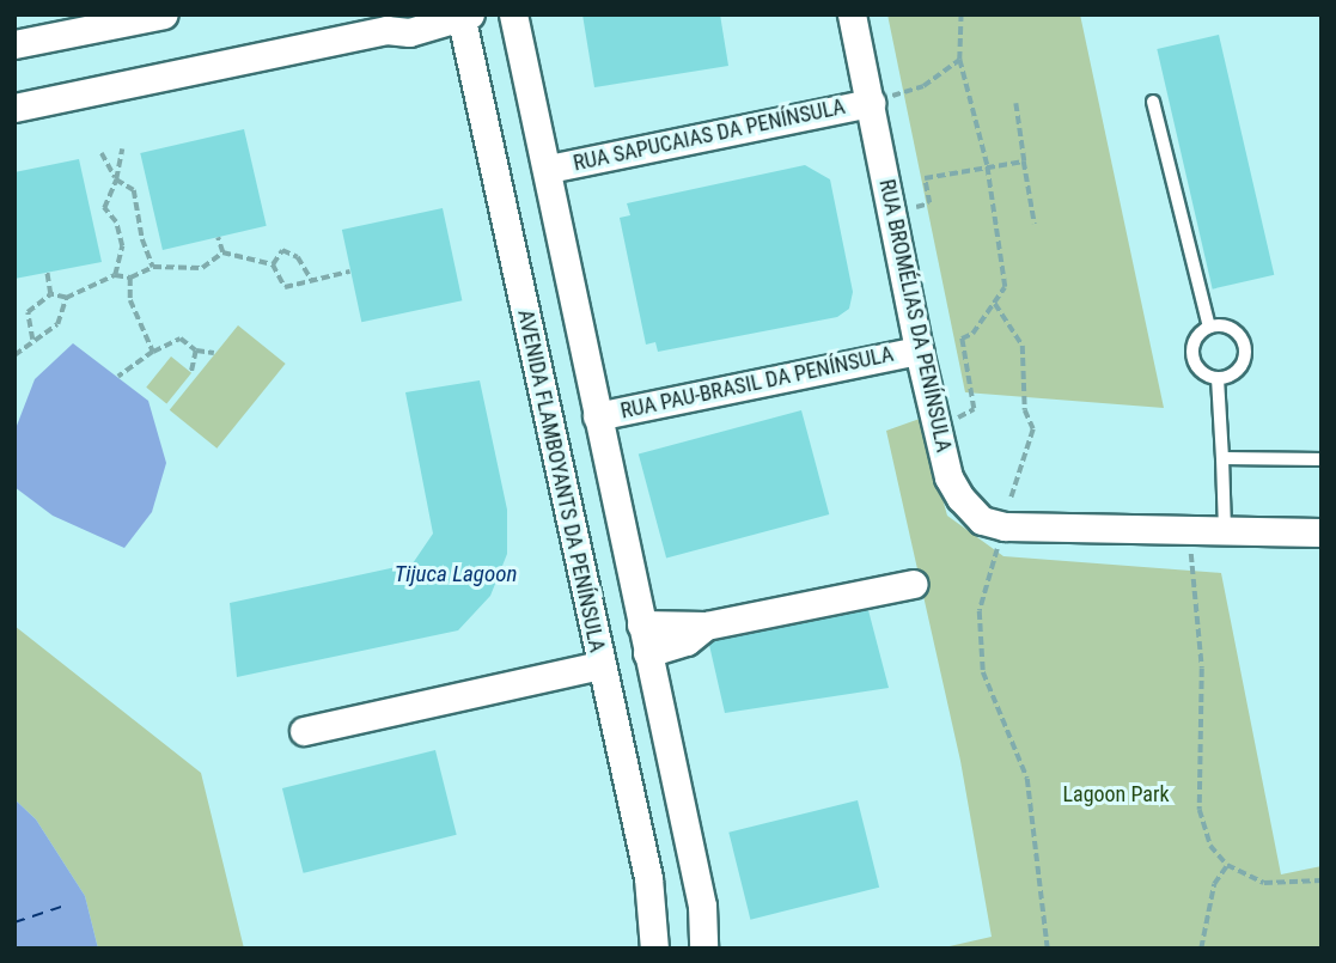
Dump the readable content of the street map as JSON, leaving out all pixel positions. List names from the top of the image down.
{
  "streets": {
    "street": [
      "RUA SAPUCAIAS DA PENÍNSULA",
      "RUA BROMÉLIAS DA PENÍNSULA",
      "RUA PAU-BRASIL DA PENÍNSULA",
      "AVENIDA FLAMBOYANTS DA PENÍNSULA"
    ]
  },
  "crossings": [
    ["RUA SAPUCAIAS DA PENÍNSULA", "RUA BROMÉLIAS DA PENÍNSULA"],
    ["RUA BROMÉLIAS DA PENÍNSULA", "RUA PAU-BRASIL DA PENÍNSULA"]
  ],
  "water": ["Tijuca Lagoon"],
  "parks": ["Lagoon Park"]
}
